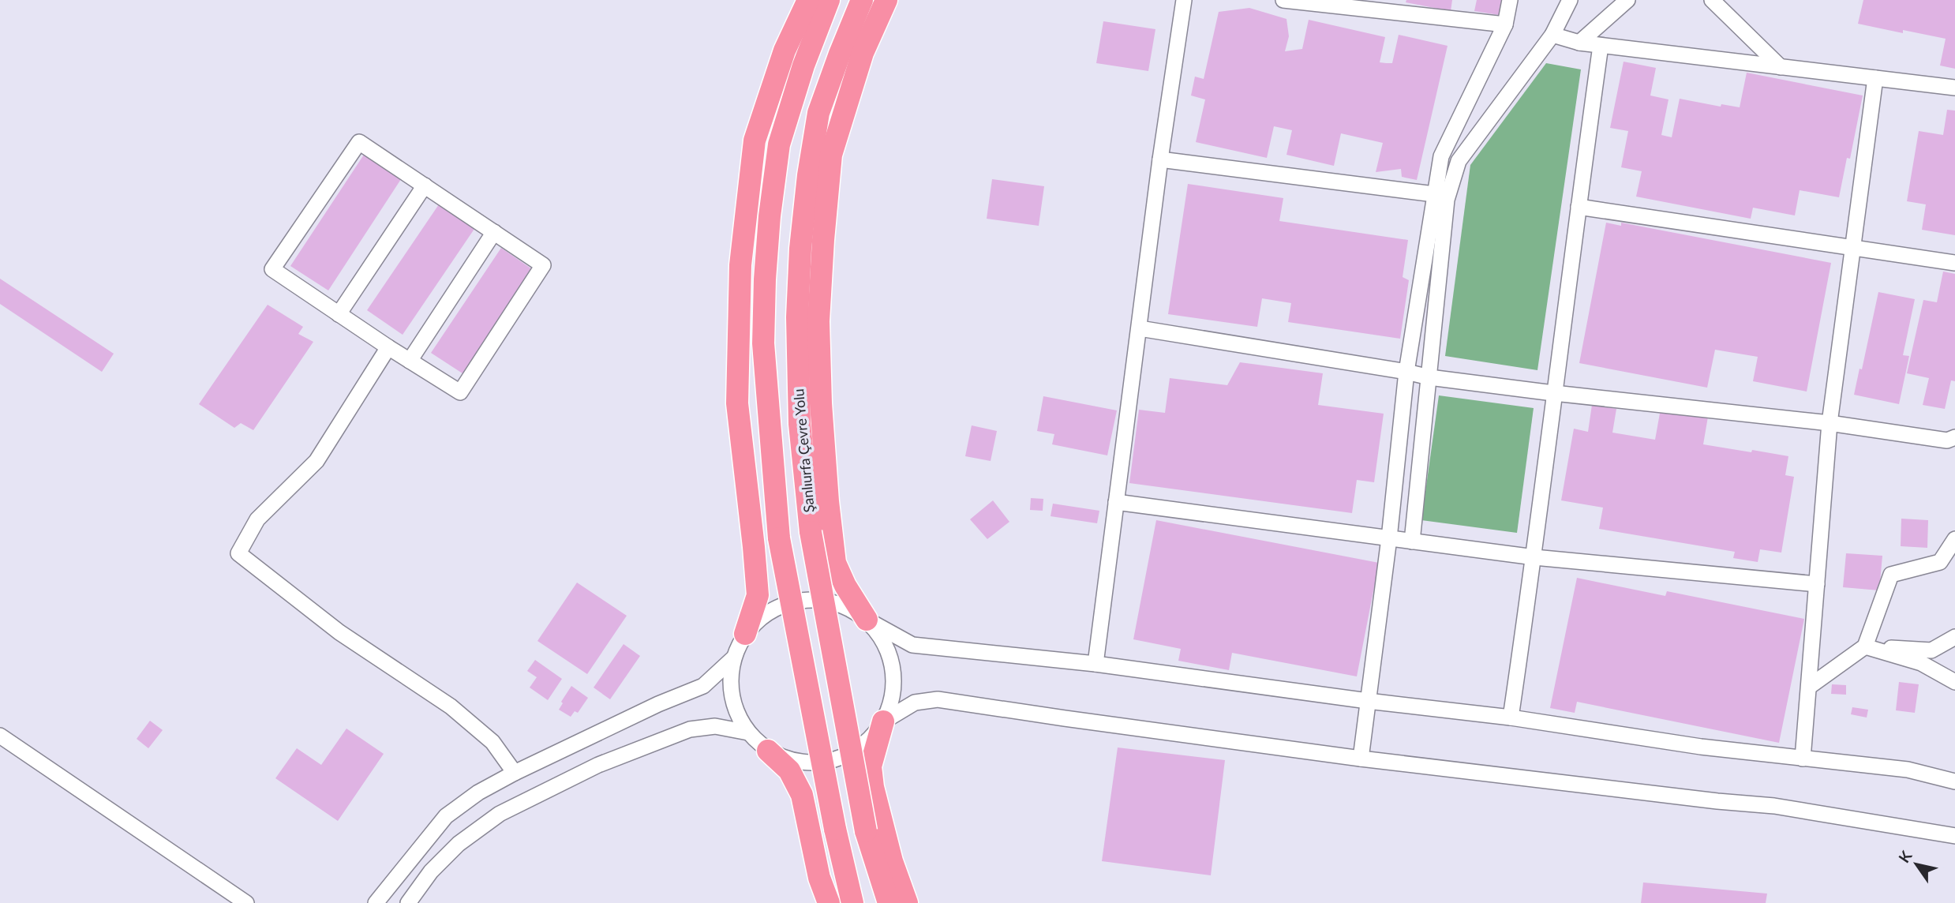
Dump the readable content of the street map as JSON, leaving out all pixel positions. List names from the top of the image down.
{
  "streets": {
    "highway": ["Şanlıurfa Çevre Yolu"]
  },
  "north": "top left"
}
